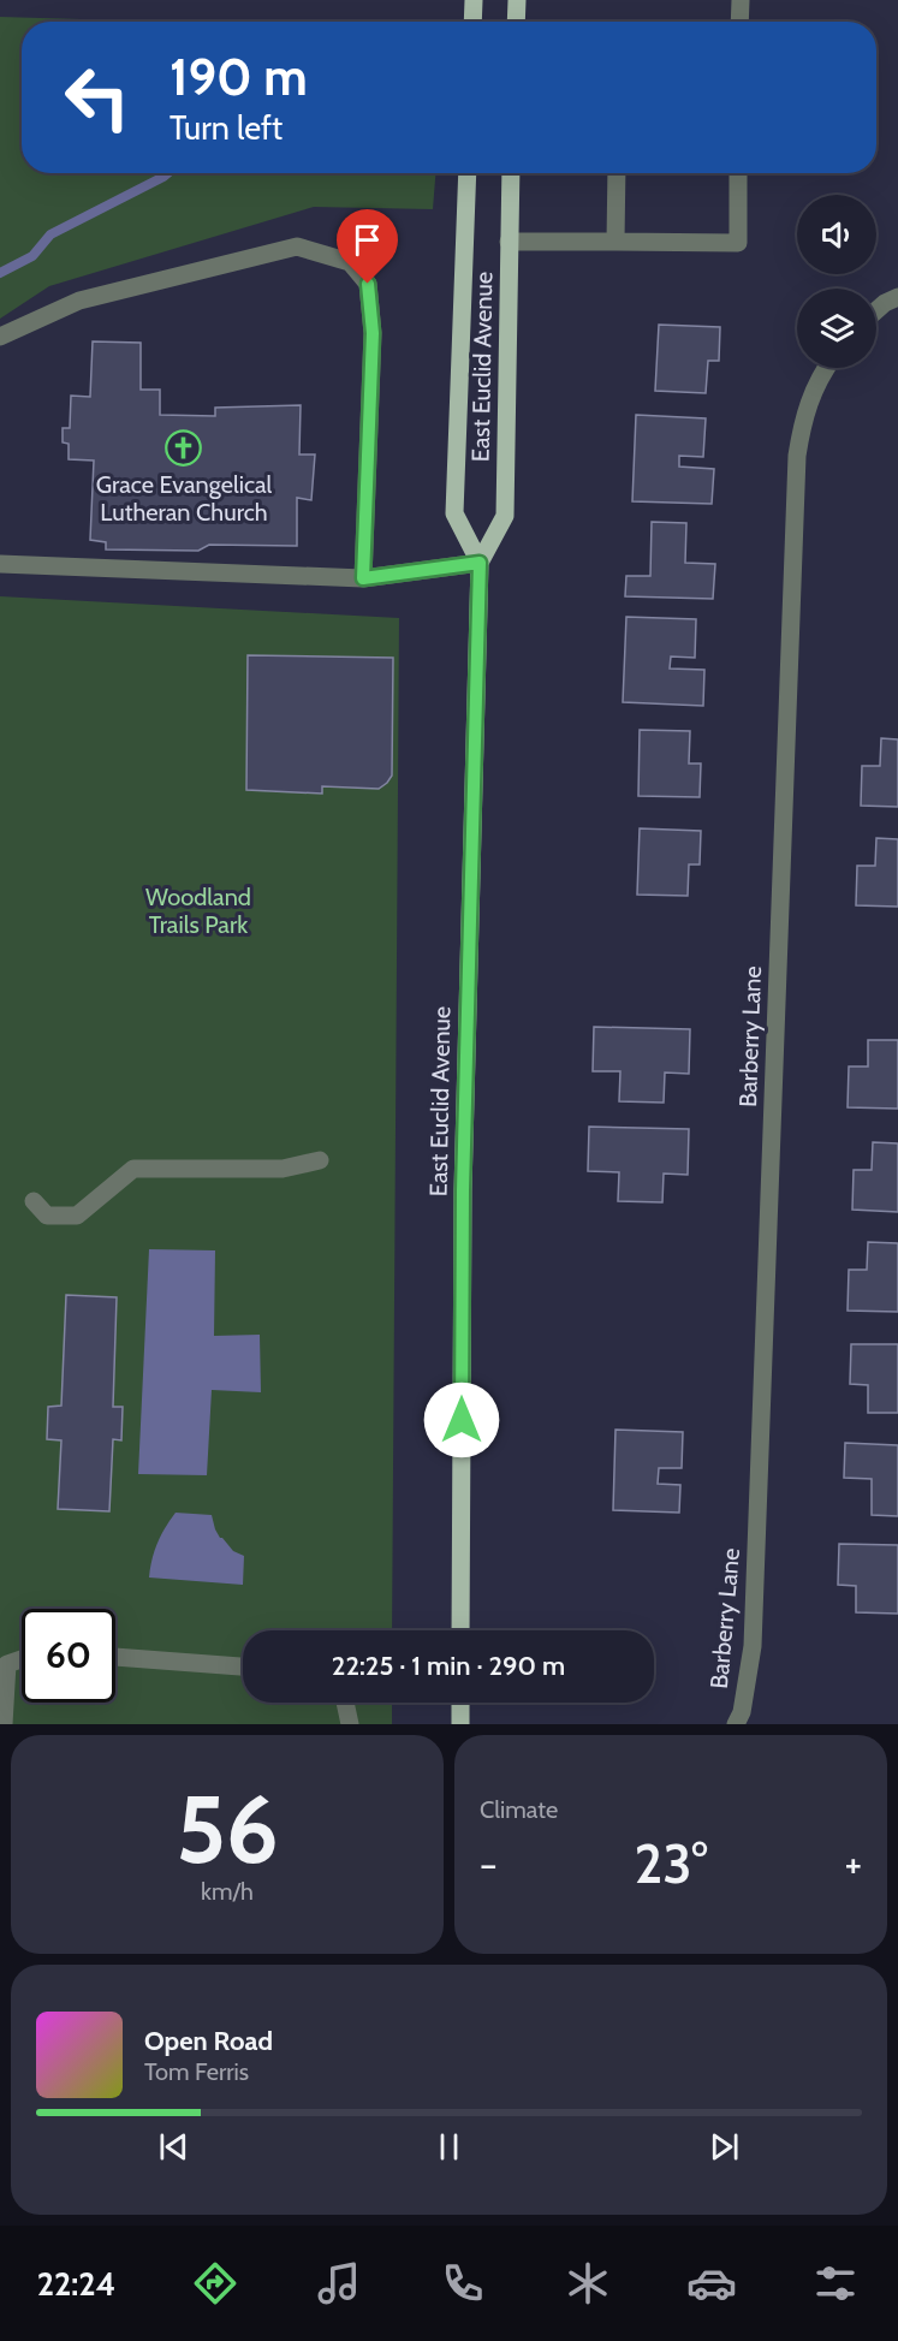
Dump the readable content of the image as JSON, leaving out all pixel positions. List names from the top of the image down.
{
  "streets": {
    "main road": ["East Euclid Avenue"],
    "street": ["Barberry Lane"]
  },
  "parks": ["Woodland Trails Park"],
  "places": {
    "church": ["Grace Evangelical Lutheran Church"]
  },
  "page": {
    "turn": ["190 m", "Turn left"],
    "limit": "60",
    "trip": "22:25 · 1 min · 290 m",
    "tile": [
      ["56", "km/h"],
      "Climate"
    ],
    "heat": ["−", "23°", "+"],
    "song": ["Open Road", "Tom Ferris"],
    "tabs": "22:24"
  }
}
